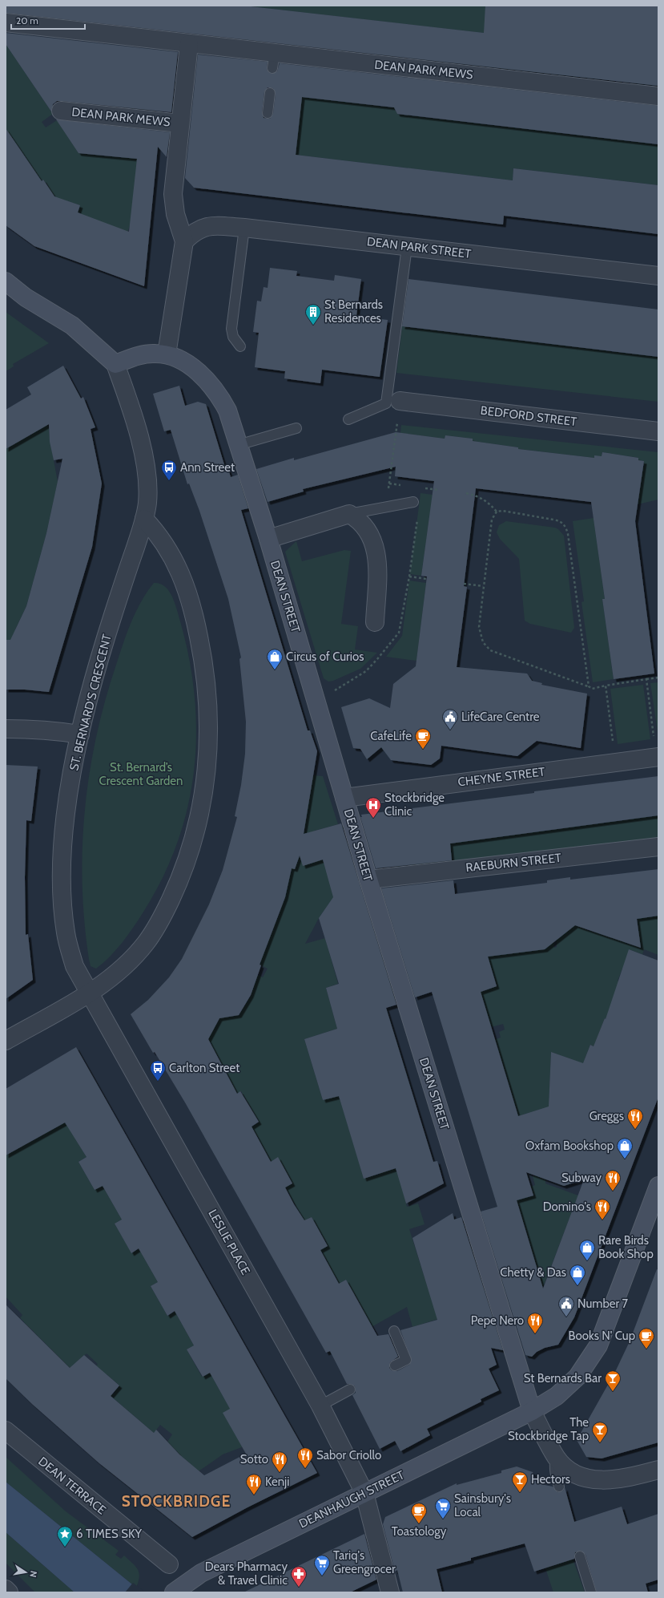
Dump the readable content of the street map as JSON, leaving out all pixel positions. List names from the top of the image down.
{
  "streets": {
    "street": [
      "DEAN PARK MEWS",
      "DEAN PARK STREET",
      "BEDFORD STREET",
      "DEAN STREET",
      "ST. BERNARD'S CRESCENT",
      "CHEYNE STREET",
      "RAEBURN STREET",
      "LESLIE PLACE",
      "DEAN TERRACE",
      "DEANHAUGH STREET"
    ]
  },
  "crossings": [
    ["DEAN PARK MEWS", "DEAN PARK STREET"],
    ["DEAN STREET", "ST. BERNARD'S CRESCENT"],
    ["DEAN STREET", "CHEYNE STREET"],
    ["DEAN STREET", "RAEBURN STREET"],
    ["DEAN STREET", "DEANHAUGH STREET"],
    ["ST. BERNARD'S CRESCENT", "LESLIE PLACE"],
    ["LESLIE PLACE", "DEANHAUGH STREET"]
  ],
  "districts": ["STOCKBRIDGE"],
  "parks": ["St. Bernard’s Crescent Garden"],
  "places": {
    "building": ["St Bernards Residences"],
    "bus stop": ["Ann Street", "Carlton Street"],
    "shop": [
      "Circus of Curios",
      "Oxfam Bookshop",
      "Rare Birds Book Shop",
      "Chetty & Das"
    ],
    "public building": ["LifeCare Centre", "Number 7"],
    "cafe": ["CafeLife", "Books N' Cup", "Toastology"],
    "hospital": ["Stockbridge Clinic"],
    "restaurant": [
      "Greggs",
      "Subway",
      "Domino's",
      "Pepe Nero",
      "Sabor Criollo",
      "Sotto",
      "Kenji"
    ],
    "bar": ["St Bernards Bar", "The Stockbridge Tap", "Hectors"],
    "supermarket": ["Sainsbury's Local", "Tariq's Greengrocer"],
    "place": ["6 TIMES SKY"],
    "pharmacy": ["Dears Pharmacy & Travel Clinic"]
  },
  "scale_bar": "20 m",
  "north": "right"
}
